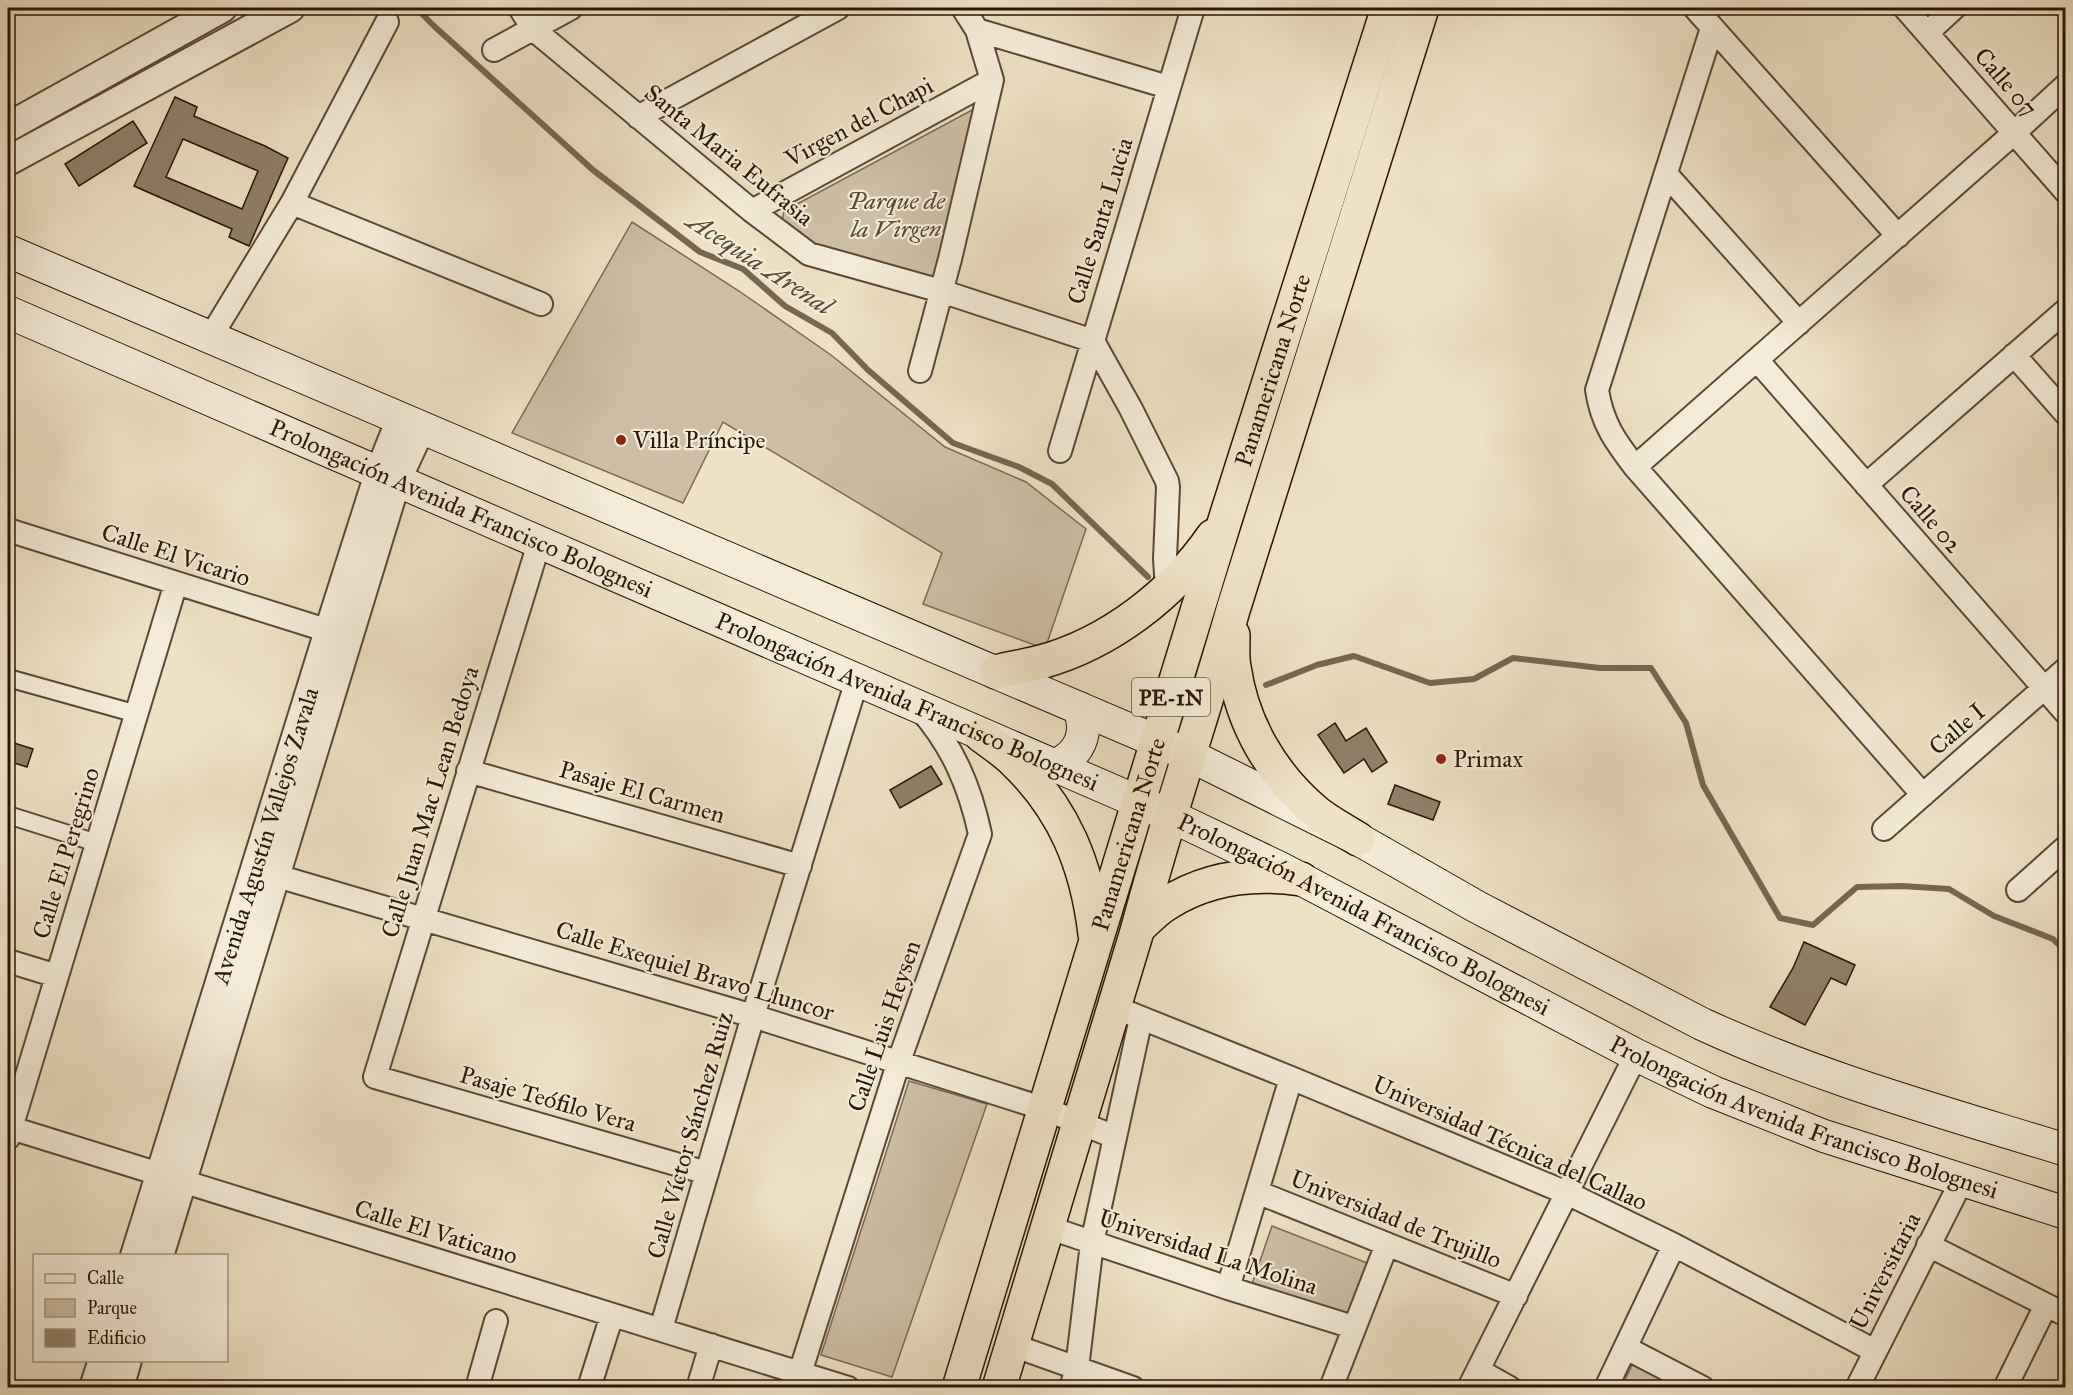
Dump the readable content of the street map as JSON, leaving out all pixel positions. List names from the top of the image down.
{
  "streets": {
    "highway": ["Panamericana Norte", "PE-1N"],
    "main road": ["Prolongación Avenida Francisco Bolognesi"],
    "street": [
      "Calle 07",
      "Virgen del Chapi",
      "Santa Maria Eufrasia",
      "Calle Santa Lucia",
      "Calle 02",
      "Calle El Vicario",
      "Calle I",
      "Pasaje El Carmen",
      "Calle Juan Mac Lean Bedoya",
      "Avenida Agustín Vallejos Zavala",
      "Calle El Peregrino",
      "Calle Exequiel Bravo Lluncor",
      "Calle Luis Heysen",
      "Pasaje Teófilo Vera",
      "Calle Víctor Sánchez Ruiz",
      "Universidad Técnica del Callao",
      "Universidad de Trujillo",
      "Calle El Vaticano",
      "Universidad La Molina",
      "Universitaria"
    ]
  },
  "crossings": [
    ["Virgen del Chapi", "Santa Maria Eufrasia"],
    ["Santa Maria Eufrasia", "Calle Santa Lucia"],
    ["Panamericana Norte", "Prolongación Avenida Francisco Bolognesi"],
    ["Panamericana Norte", "Calle Exequiel Bravo Lluncor"],
    ["Panamericana Norte", "Universidad Técnica del Callao"],
    ["Panamericana Norte", "Universidad La Molina"],
    ["Prolongación Avenida Francisco Bolognesi", "Calle Juan Mac Lean Bedoya"],
    ["Prolongación Avenida Francisco Bolognesi", "Avenida Agustín Vallejos Zavala"],
    ["Prolongación Avenida Francisco Bolognesi", "Calle Luis Heysen"],
    ["Prolongación Avenida Francisco Bolognesi", "Calle Víctor Sánchez Ruiz"],
    ["Prolongación Avenida Francisco Bolognesi", "Universitaria"],
    ["Calle 02", "Calle I"],
    ["Calle El Vicario", "Avenida Agustín Vallejos Zavala"],
    ["Calle El Vicario", "Calle El Peregrino"],
    ["Pasaje El Carmen", "Calle Juan Mac Lean Bedoya"],
    ["Pasaje El Carmen", "Calle Víctor Sánchez Ruiz"],
    ["Calle Juan Mac Lean Bedoya", "Calle Exequiel Bravo Lluncor"],
    ["Calle Juan Mac Lean Bedoya", "Pasaje Teófilo Vera"],
    ["Avenida Agustín Vallejos Zavala", "Calle Exequiel Bravo Lluncor"],
    ["Avenida Agustín Vallejos Zavala", "Calle El Vaticano"],
    ["Calle El Peregrino", "Calle El Vaticano"],
    ["Calle Exequiel Bravo Lluncor", "Calle Luis Heysen"],
    ["Calle Exequiel Bravo Lluncor", "Calle Víctor Sánchez Ruiz"],
    ["Calle Luis Heysen", "Calle El Vaticano"],
    ["Pasaje Teófilo Vera", "Calle Víctor Sánchez Ruiz"],
    ["Calle Víctor Sánchez Ruiz", "Calle El Vaticano"],
    ["Universidad Técnica del Callao", "Universitaria"]
  ],
  "water": ["Acequia Arenal"],
  "parks": ["Parque de la Virgen"],
  "places": ["Villa Príncipe", "Primax"],
  "legend": ["Calle", "Parque", "Edificio"]
}
